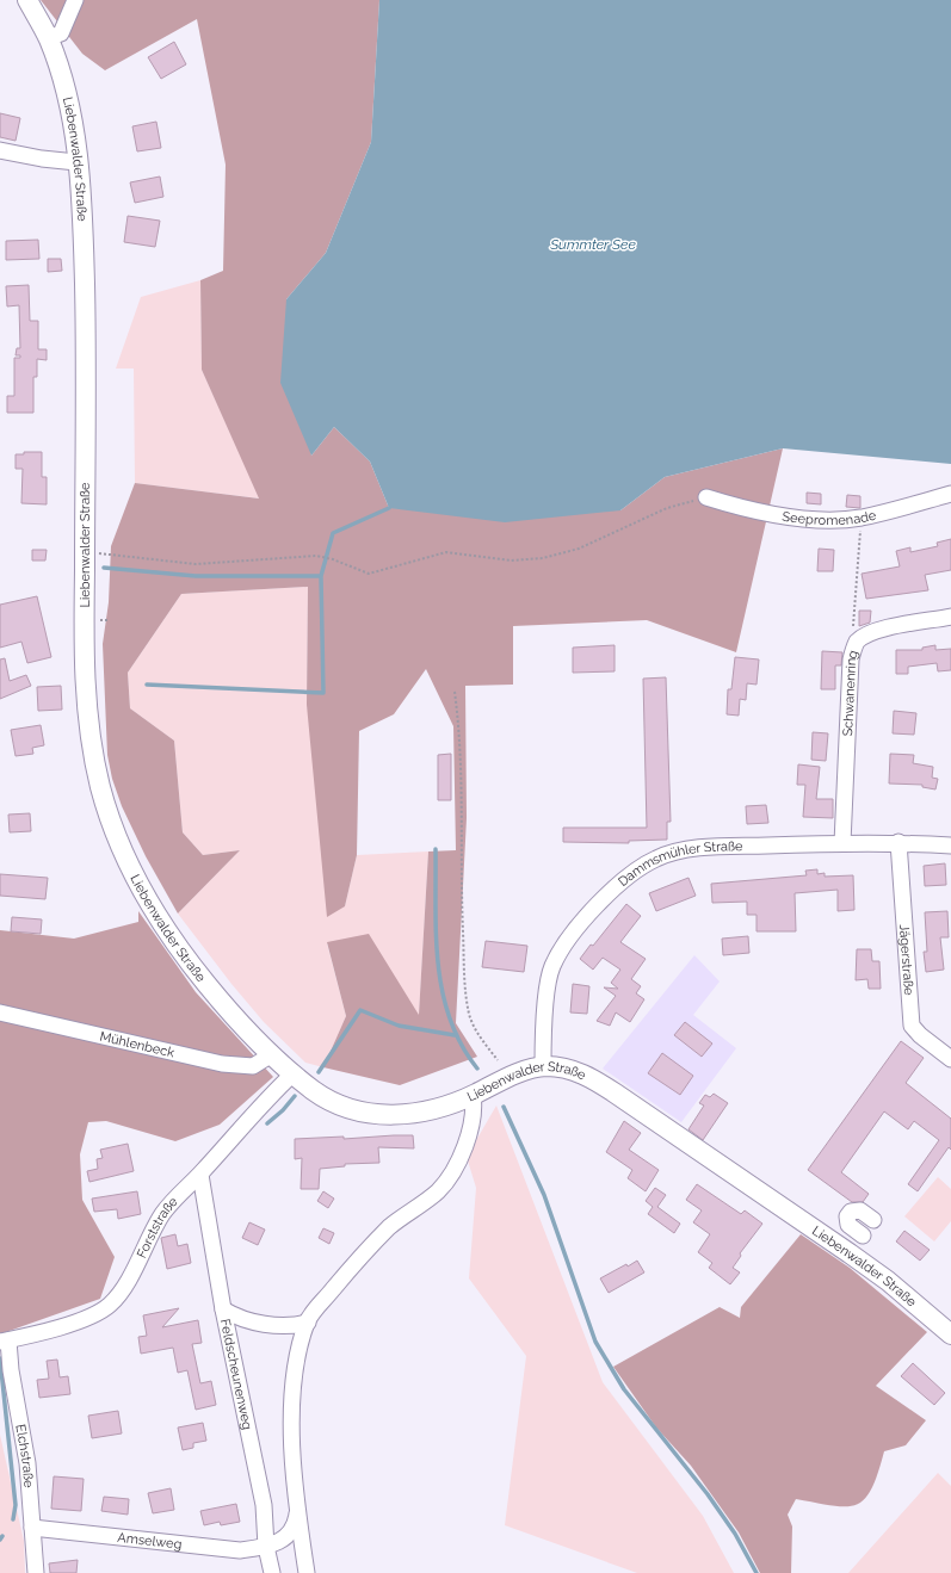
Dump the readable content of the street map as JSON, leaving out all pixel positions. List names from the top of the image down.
{
  "streets": {
    "main road": ["Liebenwalder Straße"],
    "street": [
      "Seepromenade",
      "Schwanenring",
      "Dammsmühler Straße",
      "Jägerstraße",
      "Mühlenbeck",
      "Forststraße",
      "Feldscheunenweg",
      "Elchstraße",
      "Amselweg"
    ]
  },
  "crossings": [
    ["Liebenwalder Straße", "Dammsmühler Straße"],
    ["Liebenwalder Straße", "Mühlenbeck"],
    ["Liebenwalder Straße", "Forststraße"],
    ["Schwanenring", "Dammsmühler Straße"],
    ["Dammsmühler Straße", "Jägerstraße"],
    ["Forststraße", "Feldscheunenweg"],
    ["Forststraße", "Elchstraße"],
    ["Feldscheunenweg", "Amselweg"],
    ["Elchstraße", "Amselweg"]
  ],
  "water": ["Summter See"]
}
